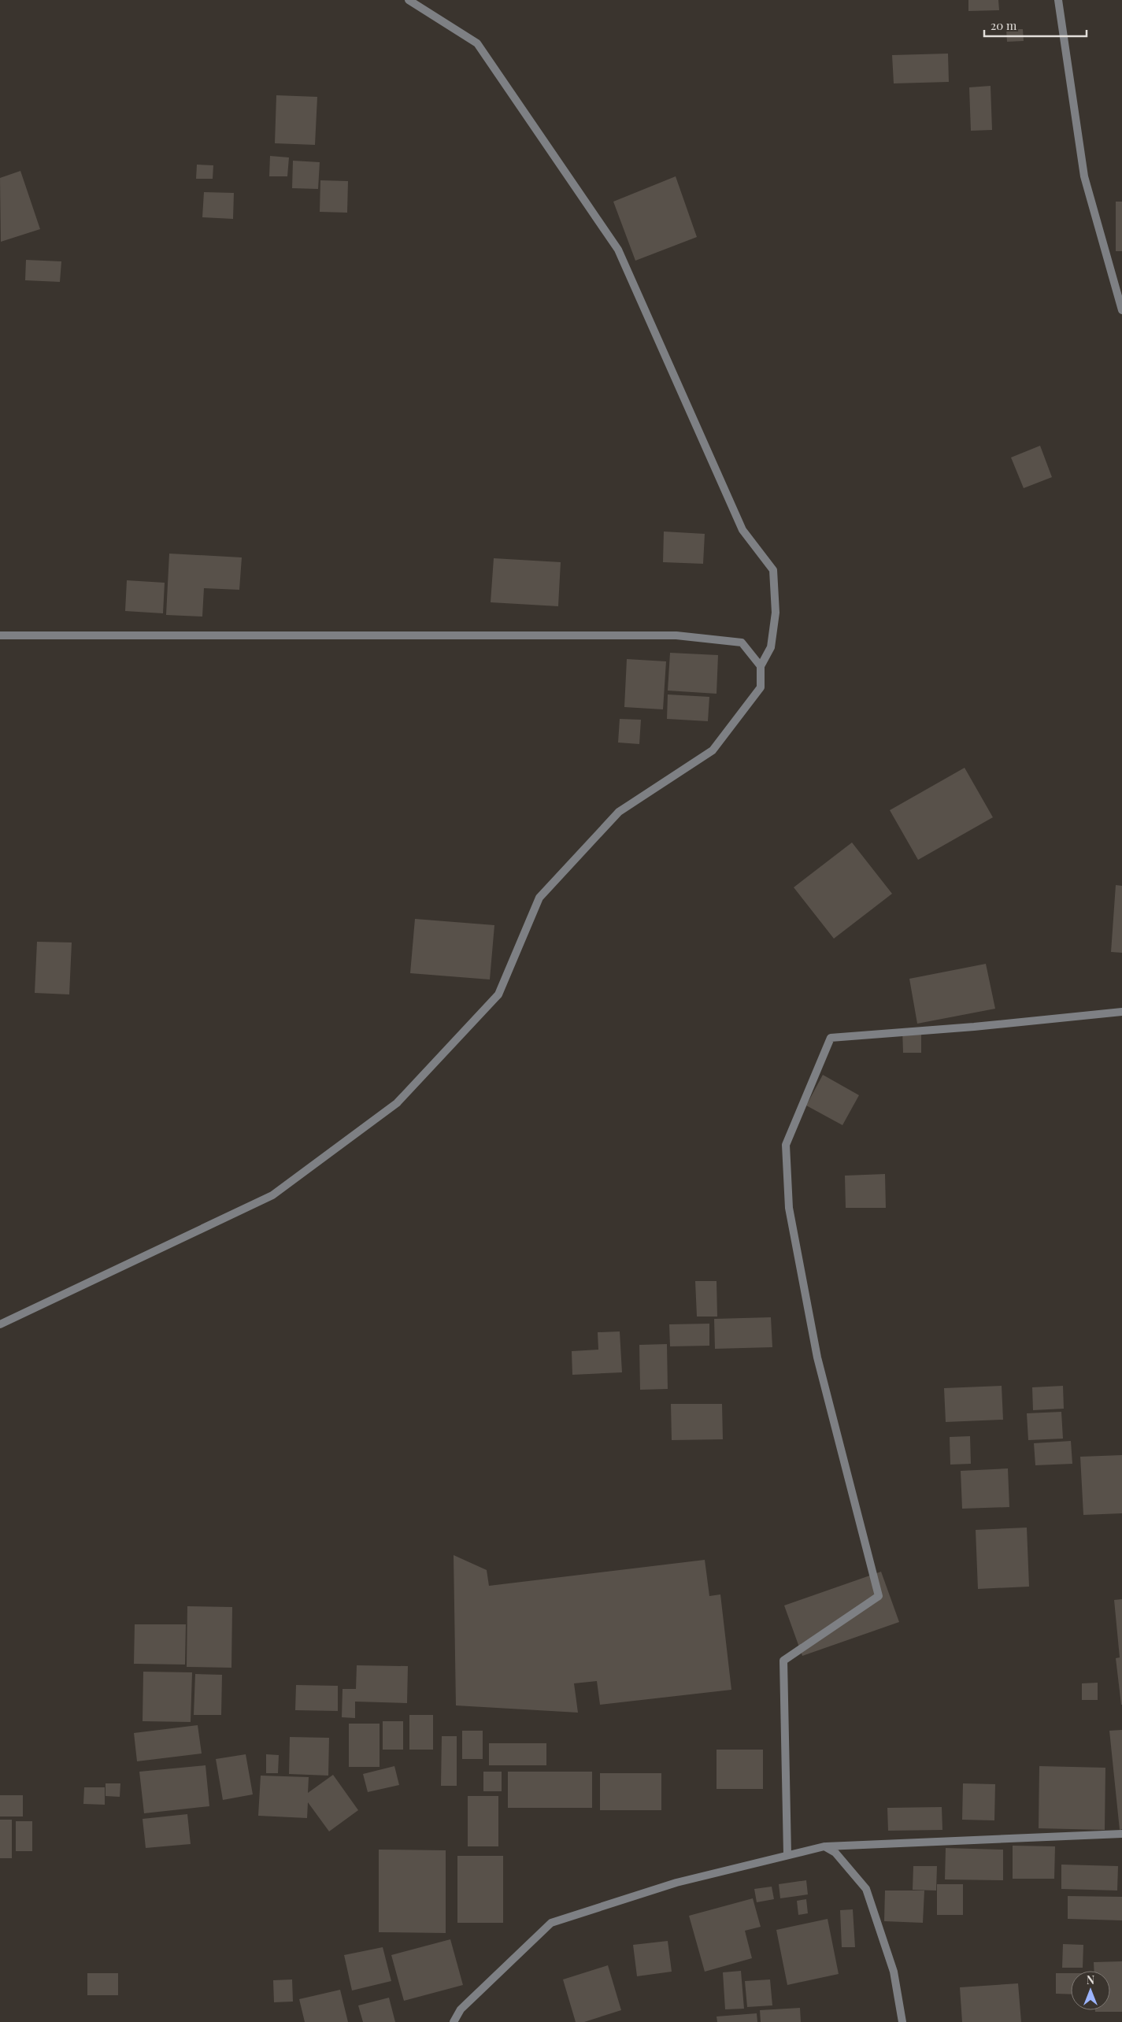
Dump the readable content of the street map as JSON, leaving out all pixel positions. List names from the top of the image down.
{
  "scale_bar": "20 m",
  "north": "top"
}
